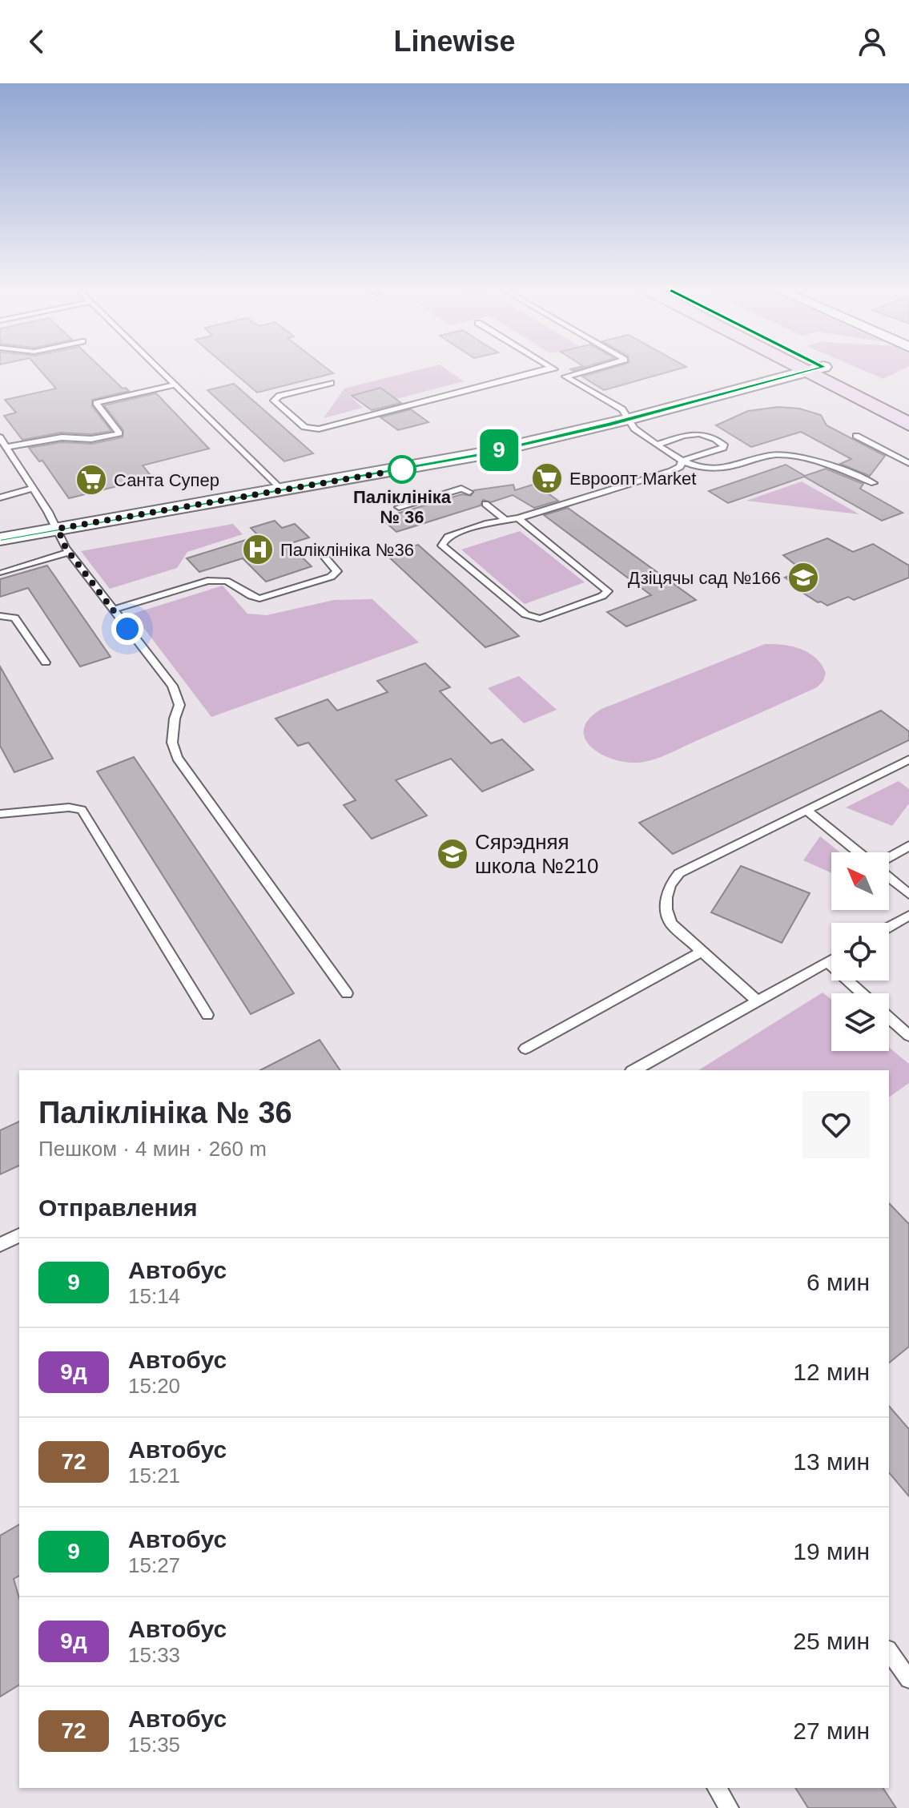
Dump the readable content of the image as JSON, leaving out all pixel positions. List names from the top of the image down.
{
  "places": {
    "other": ["Паліклініка № 36"],
    "supermarket": ["Евроопт Market", "Санта Супер"],
    "hospital": ["Паліклініка №36"],
    "school or university": ["Дзіцячы сад №166", "Сярэдняя школа №210"]
  },
  "lines": ["bus line 9"],
  "north": "top left",
  "page": {
    "header": "Linewise",
    "on_map": "9",
    "heading": [
      ["Паліклініка № 36", "Пешком · 4 мин · 260 m"],
      "Отправления"
    ],
    "list": [
      {
        "mark": "9",
        "name": "Автобус",
        "note": "15:14",
        "value": "6 мин"
      },
      {
        "mark": "9д",
        "name": "Автобус",
        "note": "15:20",
        "value": "12 мин"
      },
      {
        "mark": "72",
        "name": "Автобус",
        "note": "15:21",
        "value": "13 мин"
      },
      {
        "mark": "9",
        "name": "Автобус",
        "note": "15:27",
        "value": "19 мин"
      },
      {
        "mark": "9д",
        "name": "Автобус",
        "note": "15:33",
        "value": "25 мин"
      },
      {
        "mark": "72",
        "name": "Автобус",
        "note": "15:35",
        "value": "27 мин"
      }
    ]
  }
}
